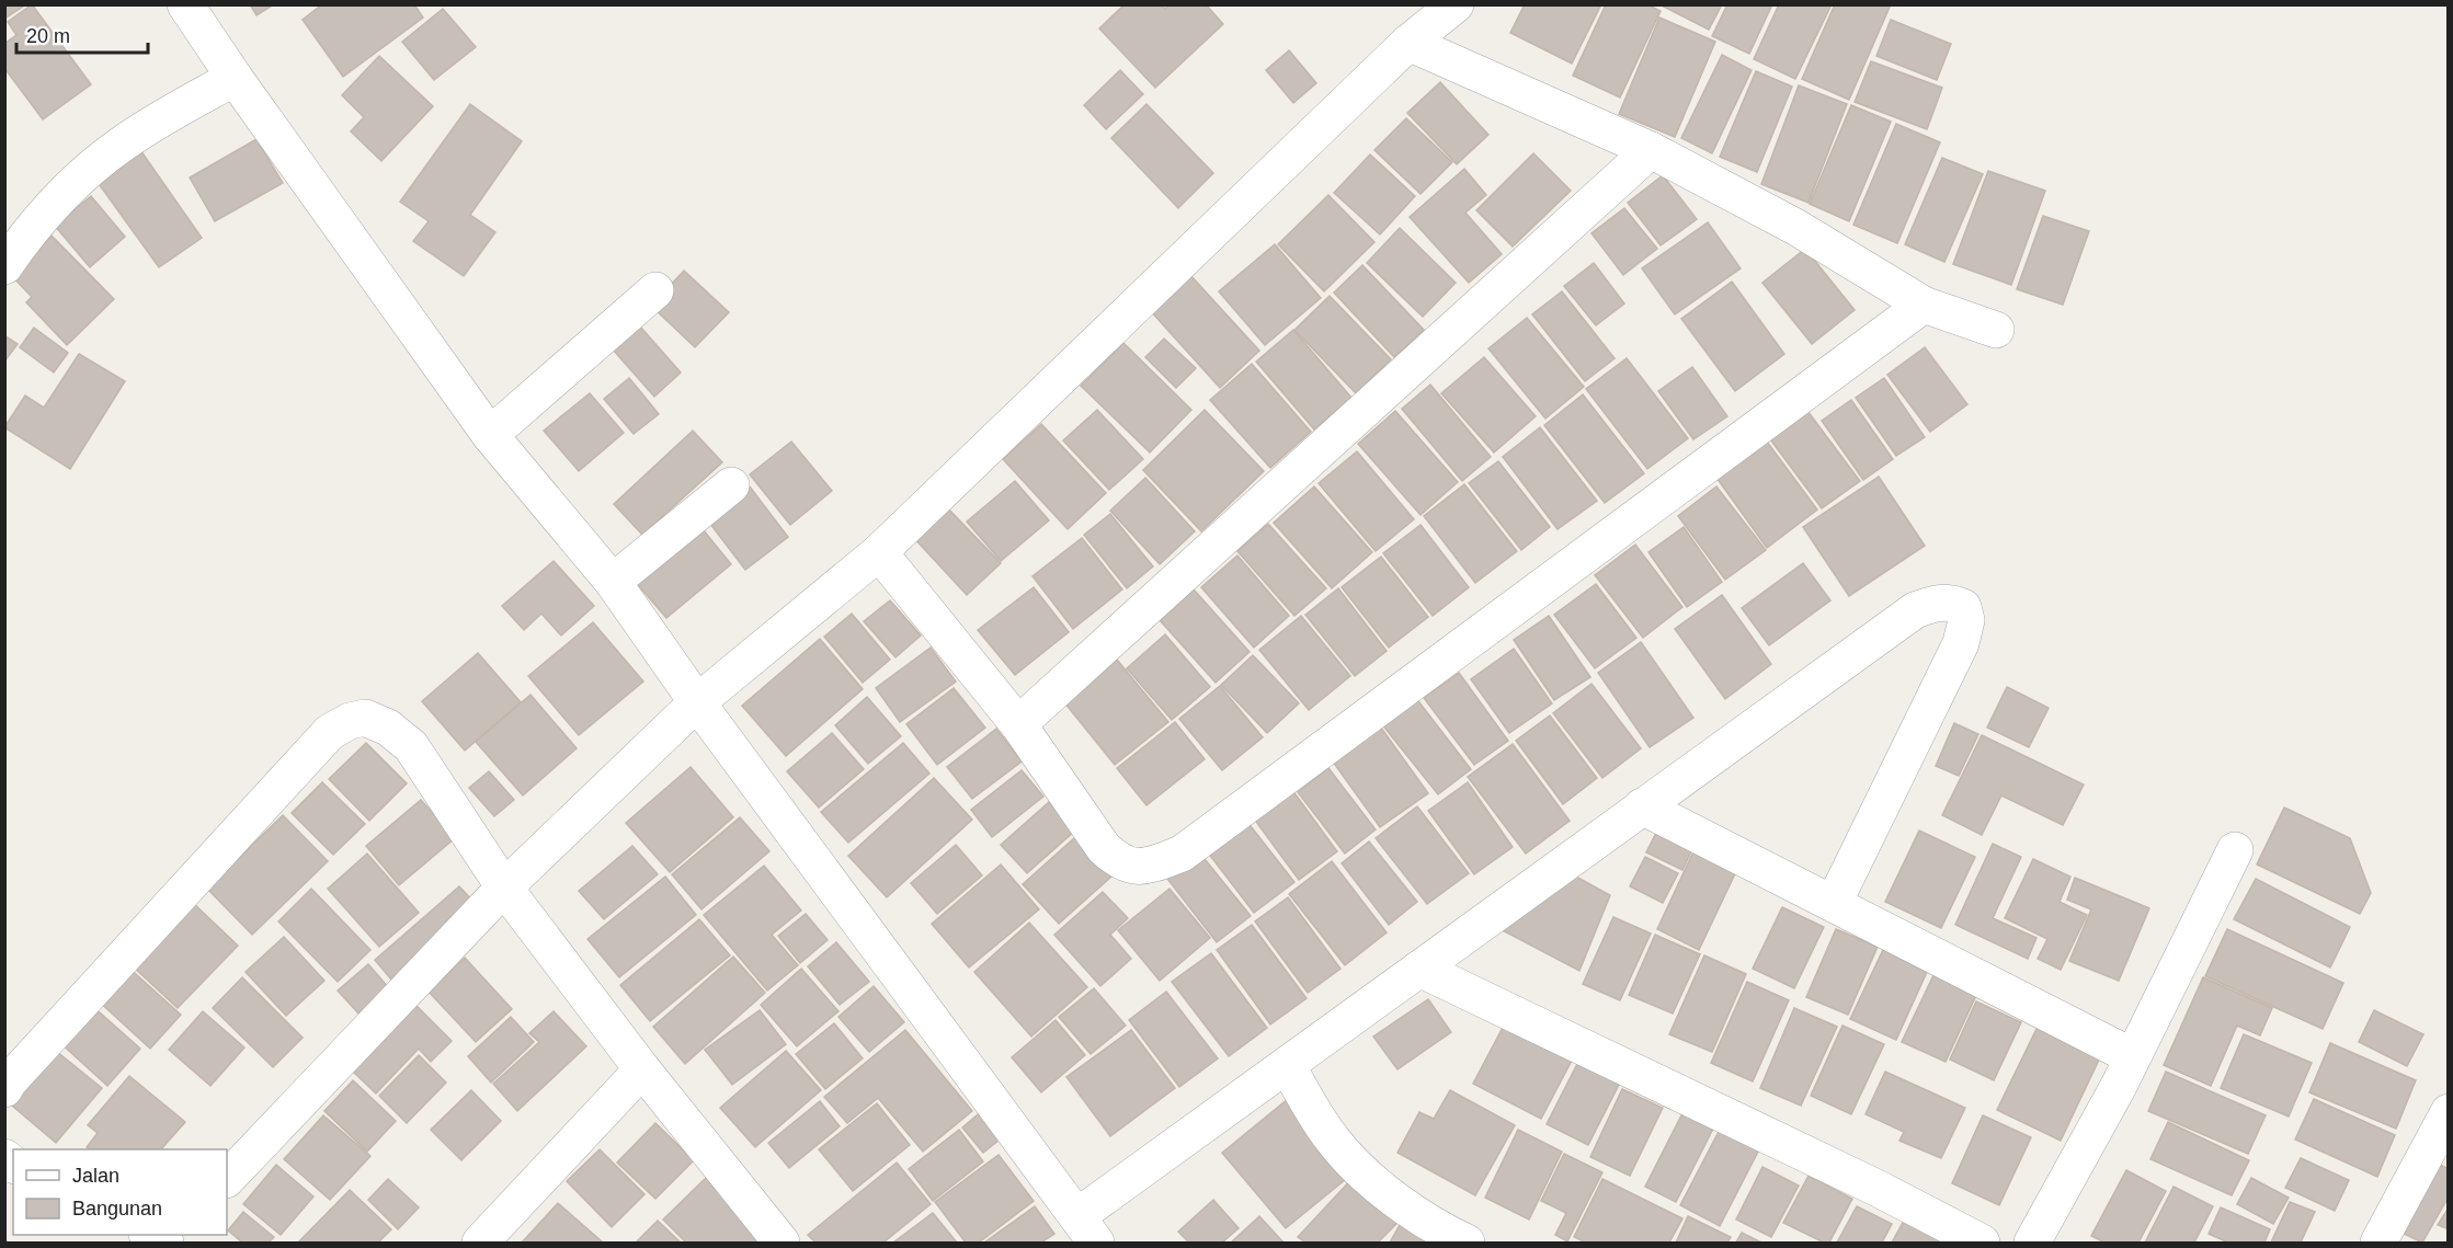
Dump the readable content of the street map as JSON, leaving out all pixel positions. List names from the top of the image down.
{
  "legend": ["Jalan", "Bangunan"],
  "scale_bar": "20 m"
}
